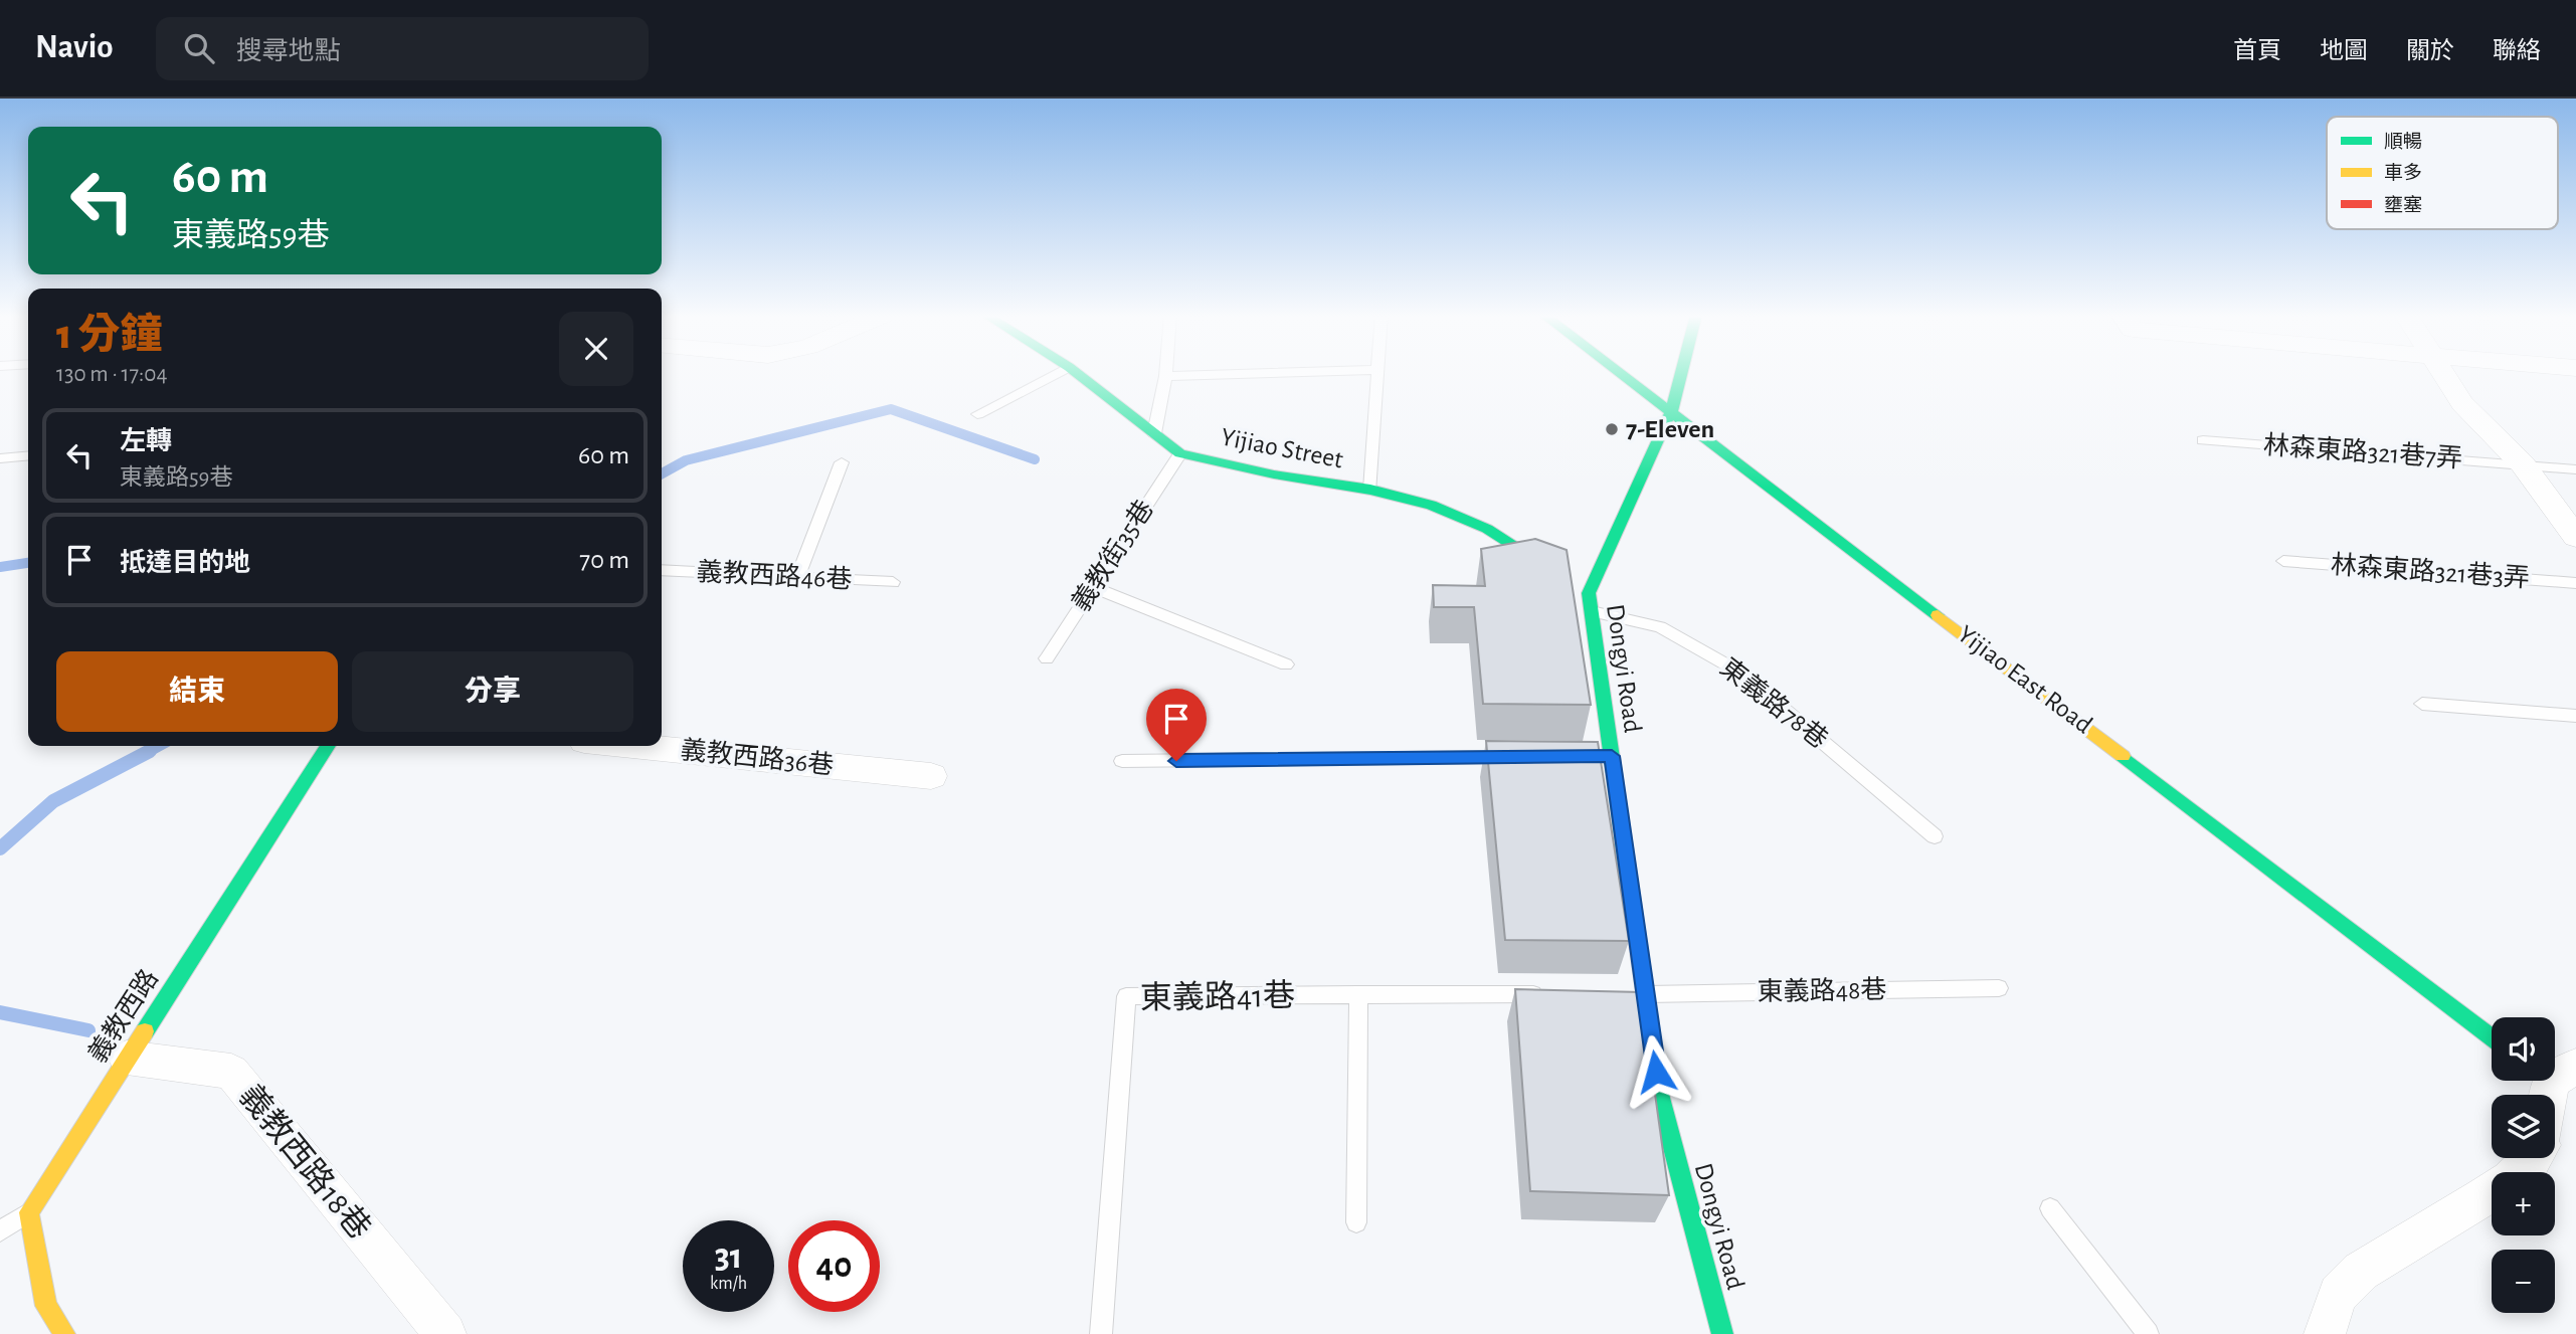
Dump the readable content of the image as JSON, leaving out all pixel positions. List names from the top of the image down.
{
  "streets": {
    "street": [
      "Yijiao Street",
      "Dongyi Road",
      "Yijiao East Road",
      "義教西路36巷",
      "義教西路",
      "義教西路18巷"
    ],
    "lane": [
      "林森東路321巷7弄",
      "義教街35巷",
      "林森東路321巷3弄",
      "義教西路46巷",
      "東義路78巷",
      "東義路48巷",
      "東義路41巷"
    ]
  },
  "crossings": [
    ["Yijiao Street", "義教街35巷"],
    ["Yijiao Street", "Dongyi Road"],
    ["Dongyi Road", "Yijiao East Road"],
    ["Dongyi Road", "東義路78巷"],
    ["Dongyi Road", "東義路48巷"],
    ["義教西路", "義教西路18巷"]
  ],
  "places": ["7-Eleven"],
  "legend": ["順暢", "車多", "壅塞"],
  "page": {
    "header": "Navio",
    "search": "搜尋地點",
    "nav": [
      "首頁",
      "地圖",
      "關於",
      "聯絡"
    ],
    "turn": ["60 m", "東義路59巷"],
    "heading": ["1 分鐘", "130 m · 17:04"],
    "list": [
      {
        "name": "左轉",
        "note": "東義路59巷",
        "value": "60 m"
      },
      {
        "name": "抵達目的地",
        "value": "70 m"
      }
    ],
    "buttons": ["結束", "分享"],
    "map_buttons": ["+", "−"],
    "speed": "31 km/h",
    "limit": "40"
  }
}
